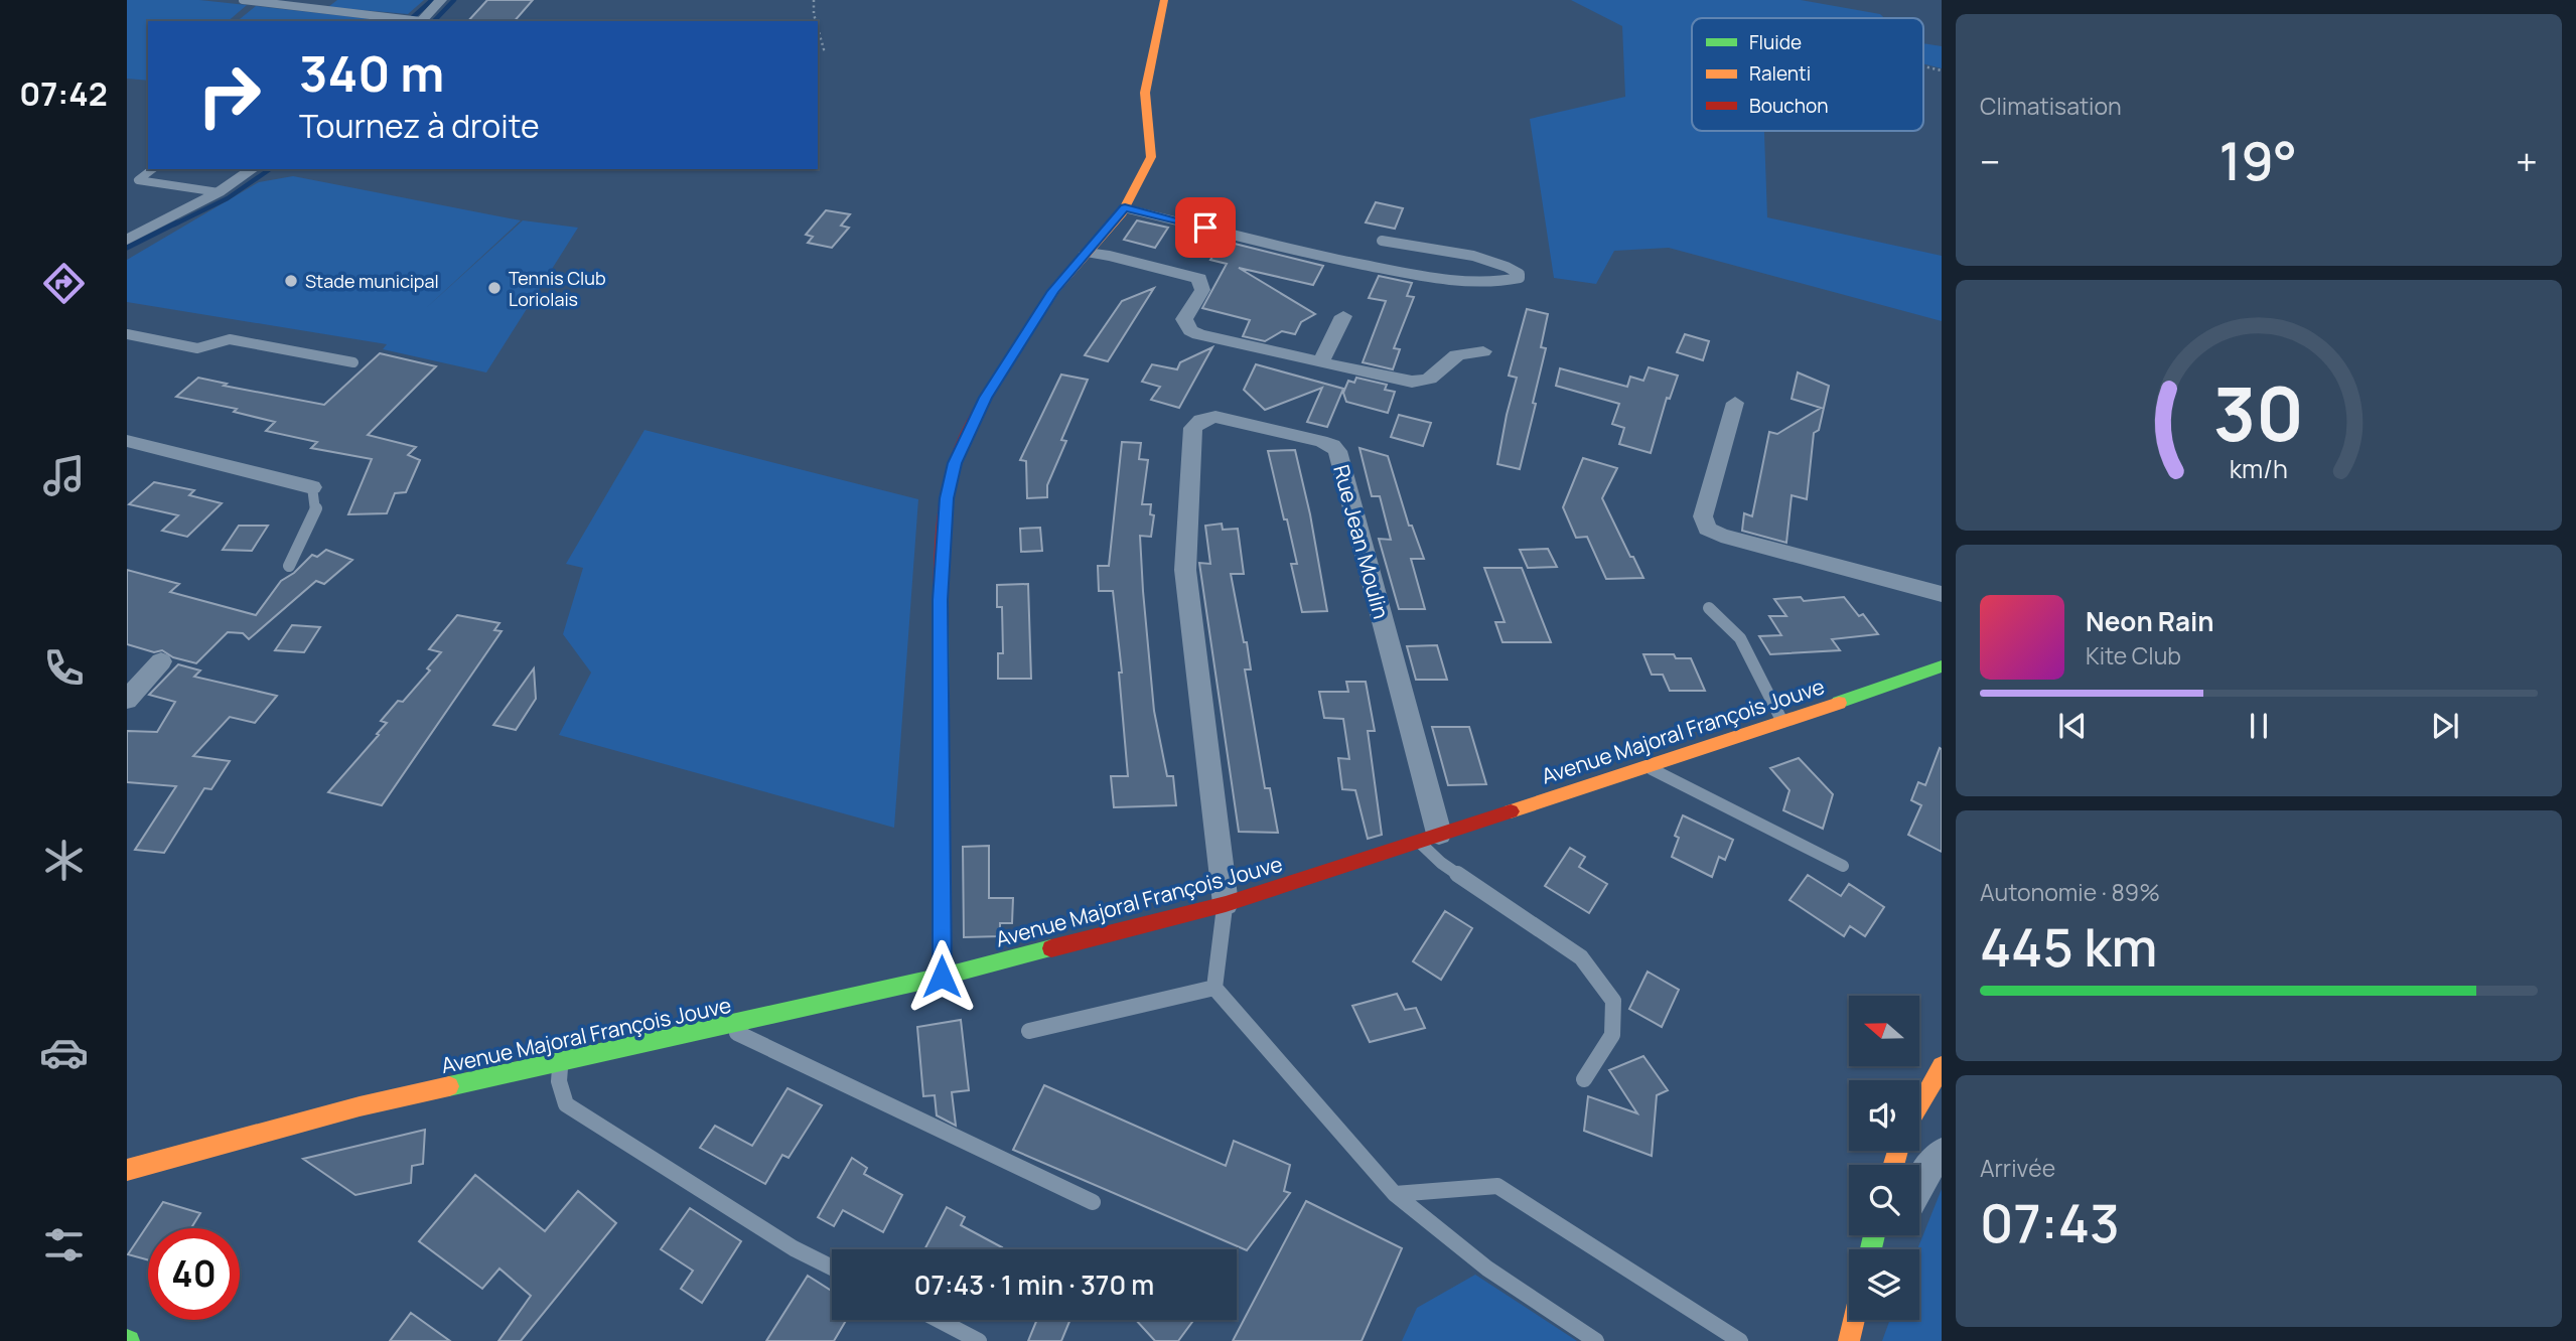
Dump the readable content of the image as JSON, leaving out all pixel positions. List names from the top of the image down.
{
  "streets": {
    "street": ["Rue Jean Moulin", "Avenue Majoral François Jouve"]
  },
  "crossings": [
    ["Rue Jean Moulin", "Avenue Majoral François Jouve"]
  ],
  "places": ["Stade municipal", "Tennis Club Loriolais"],
  "legend": ["Fluide", "Ralenti", "Bouchon"],
  "north": "left",
  "page": {
    "tabs": "07:42",
    "tile": [
      "Climatisation",
      ["Autonomie · 89%", "445 km"],
      ["Arrivée", "07:43"]
    ],
    "turn": ["340 m", "Tournez à droite"],
    "heat": ["−", "19°", "+"],
    "song": ["Neon Rain", "Kite Club"],
    "limit": "40",
    "trip": "07:43 · 1 min · 370 m",
    "gauge": ["30", "km/h"]
  }
}
